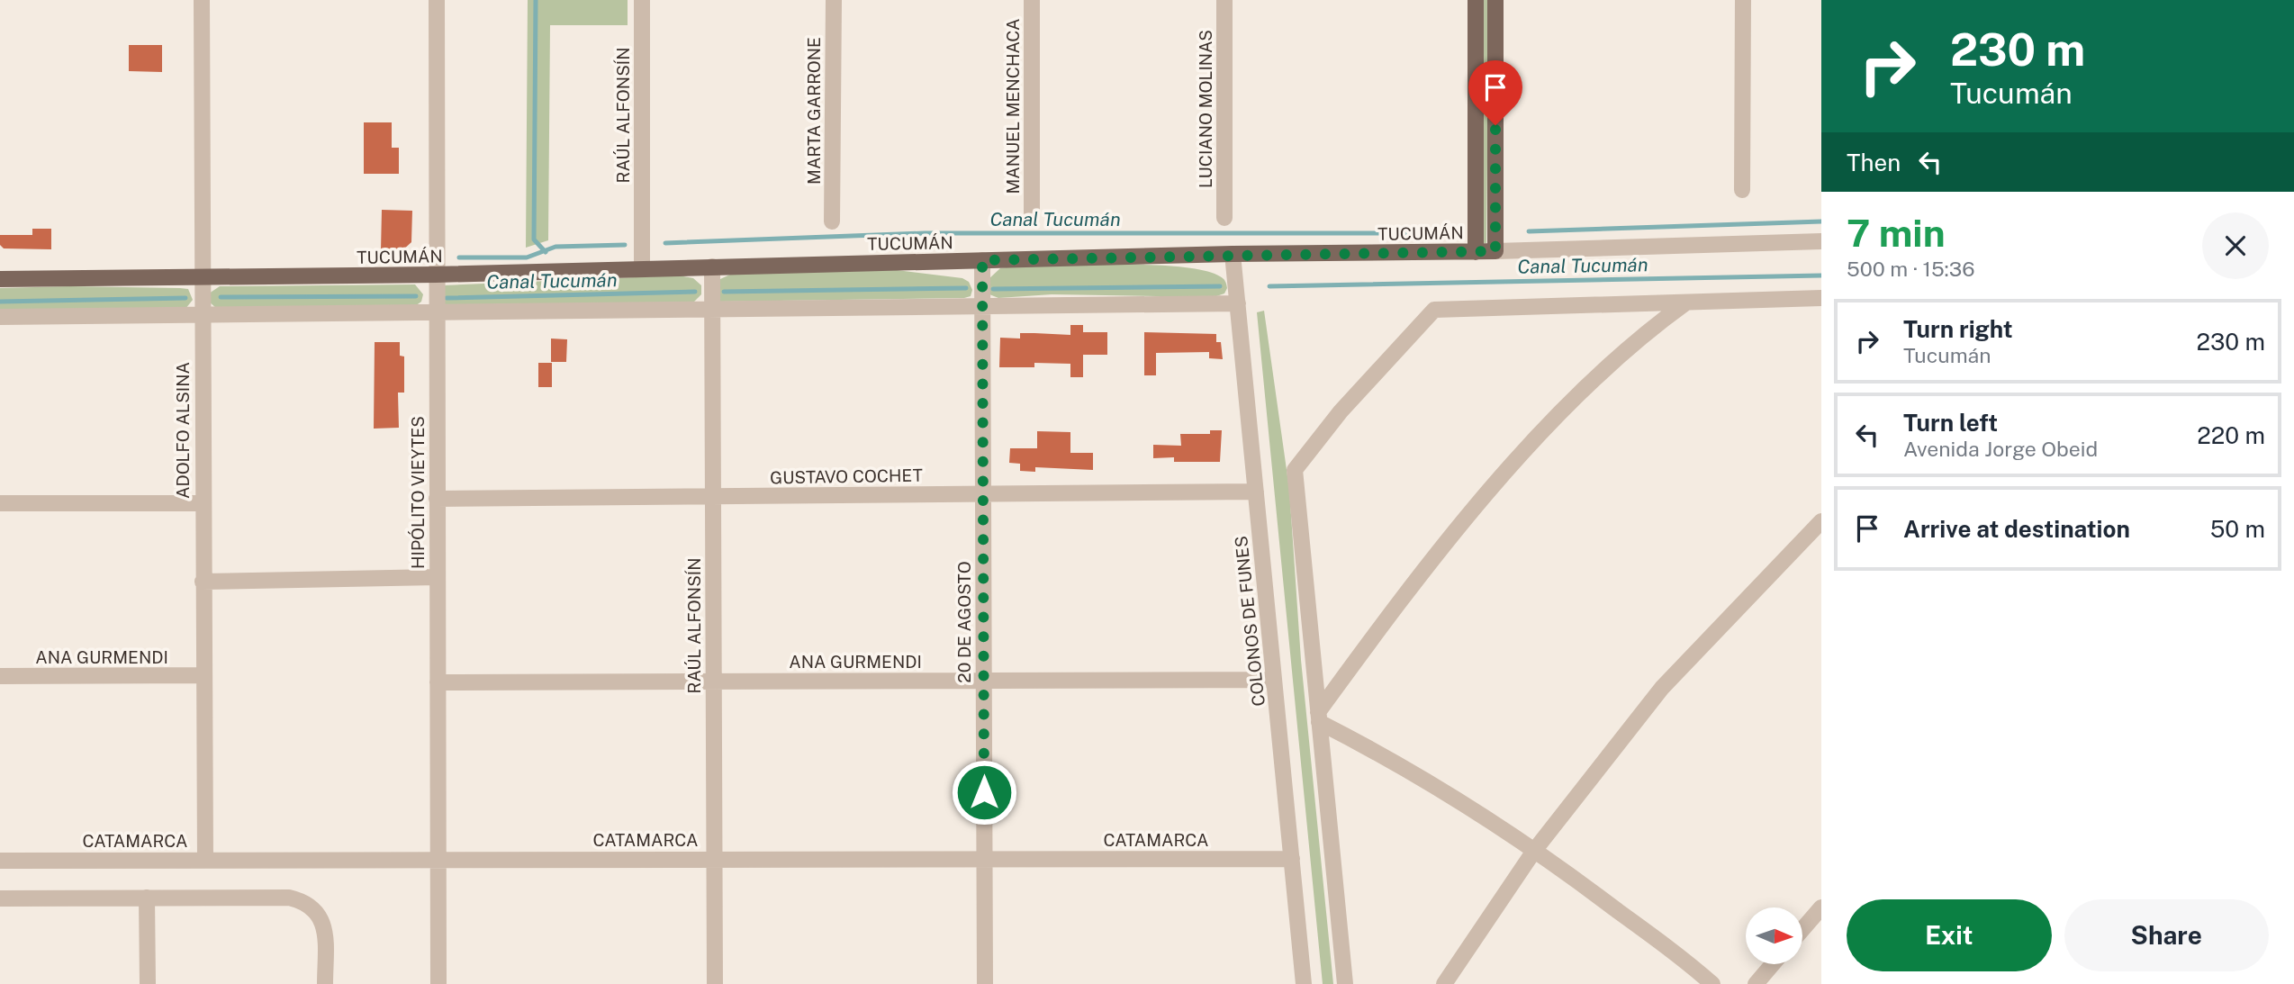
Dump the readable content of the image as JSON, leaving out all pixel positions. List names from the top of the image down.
{
  "streets": {
    "main road": ["TUCUMÁN"],
    "street": [
      "MANUEL MENCHACA",
      "LUCIANO MOLINAS",
      "MARTA GARRONE",
      "RAÚL ALFONSÍN",
      "ADOLFO ALSINA",
      "GUSTAVO COCHET",
      "HIPÓLITO VIEYTES",
      "COLONOS DE FUNES",
      "20 DE AGOSTO",
      "ANA GURMENDI",
      "CATAMARCA"
    ]
  },
  "crossings": [
    ["RAÚL ALFONSÍN", "TUCUMÁN"],
    ["RAÚL ALFONSÍN", "GUSTAVO COCHET"],
    ["RAÚL ALFONSÍN", "ANA GURMENDI"],
    ["RAÚL ALFONSÍN", "CATAMARCA"],
    ["TUCUMÁN", "ADOLFO ALSINA"],
    ["TUCUMÁN", "HIPÓLITO VIEYTES"],
    ["TUCUMÁN", "COLONOS DE FUNES"],
    ["TUCUMÁN", "20 DE AGOSTO"],
    ["ADOLFO ALSINA", "ANA GURMENDI"],
    ["ADOLFO ALSINA", "CATAMARCA"],
    ["GUSTAVO COCHET", "HIPÓLITO VIEYTES"],
    ["GUSTAVO COCHET", "COLONOS DE FUNES"],
    ["GUSTAVO COCHET", "20 DE AGOSTO"],
    ["HIPÓLITO VIEYTES", "ANA GURMENDI"],
    ["HIPÓLITO VIEYTES", "CATAMARCA"],
    ["COLONOS DE FUNES", "ANA GURMENDI"],
    ["COLONOS DE FUNES", "CATAMARCA"],
    ["20 DE AGOSTO", "ANA GURMENDI"],
    ["20 DE AGOSTO", "CATAMARCA"]
  ],
  "water": ["Canal Tucumán"],
  "north": "right",
  "page": {
    "turn": ["230 m", "Tucumán"],
    "then": "Then",
    "heading": ["7 min", "500 m · 15:36"],
    "list": [
      {
        "name": "Turn right",
        "note": "Tucumán",
        "value": "230 m"
      },
      {
        "name": "Turn left",
        "note": "Avenida Jorge Obeid",
        "value": "220 m"
      },
      {
        "name": "Arrive at destination",
        "value": "50 m"
      }
    ],
    "buttons": ["Exit", "Share"]
  }
}
